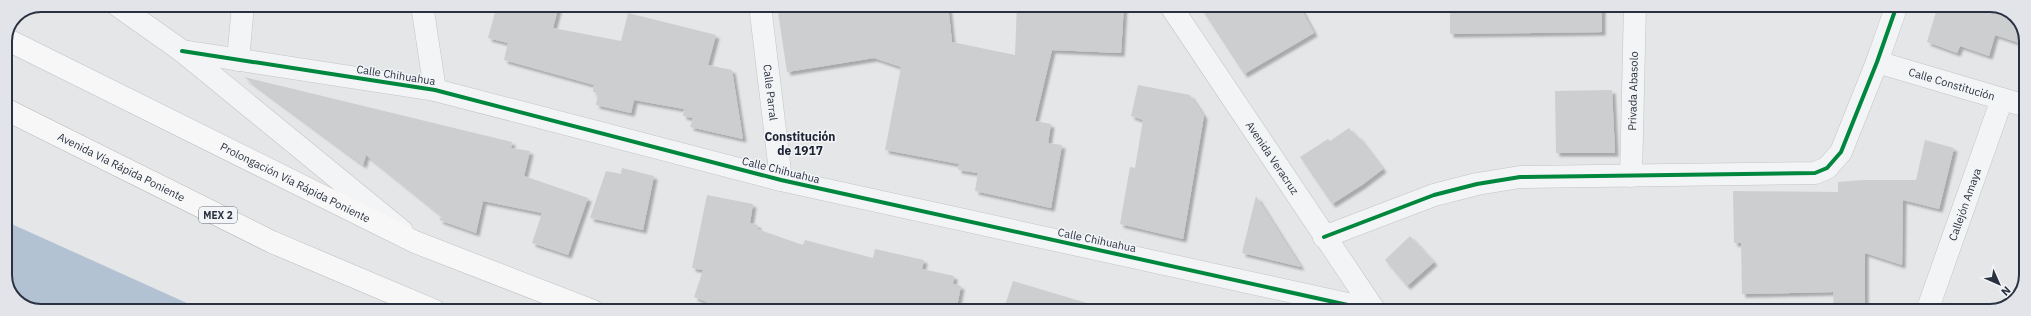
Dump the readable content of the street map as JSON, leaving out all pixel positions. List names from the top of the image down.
{
  "streets": {
    "main road": ["Avenida Vía Rápida Poniente", "Prolongación Vía Rápida Poniente", "MEX 2"],
    "street": [
      "Calle Chihuahua",
      "Calle Constitución",
      "Privada Abasolo",
      "Calle Parral",
      "Avenida Veracruz",
      "Callejón Amaya"
    ]
  },
  "crossings": [
    ["Calle Chihuahua", "Calle Parral"],
    ["Calle Constitución", "Callejón Amaya"]
  ],
  "districts": ["Constitución de 1917"],
  "north": "bottom right"
}
